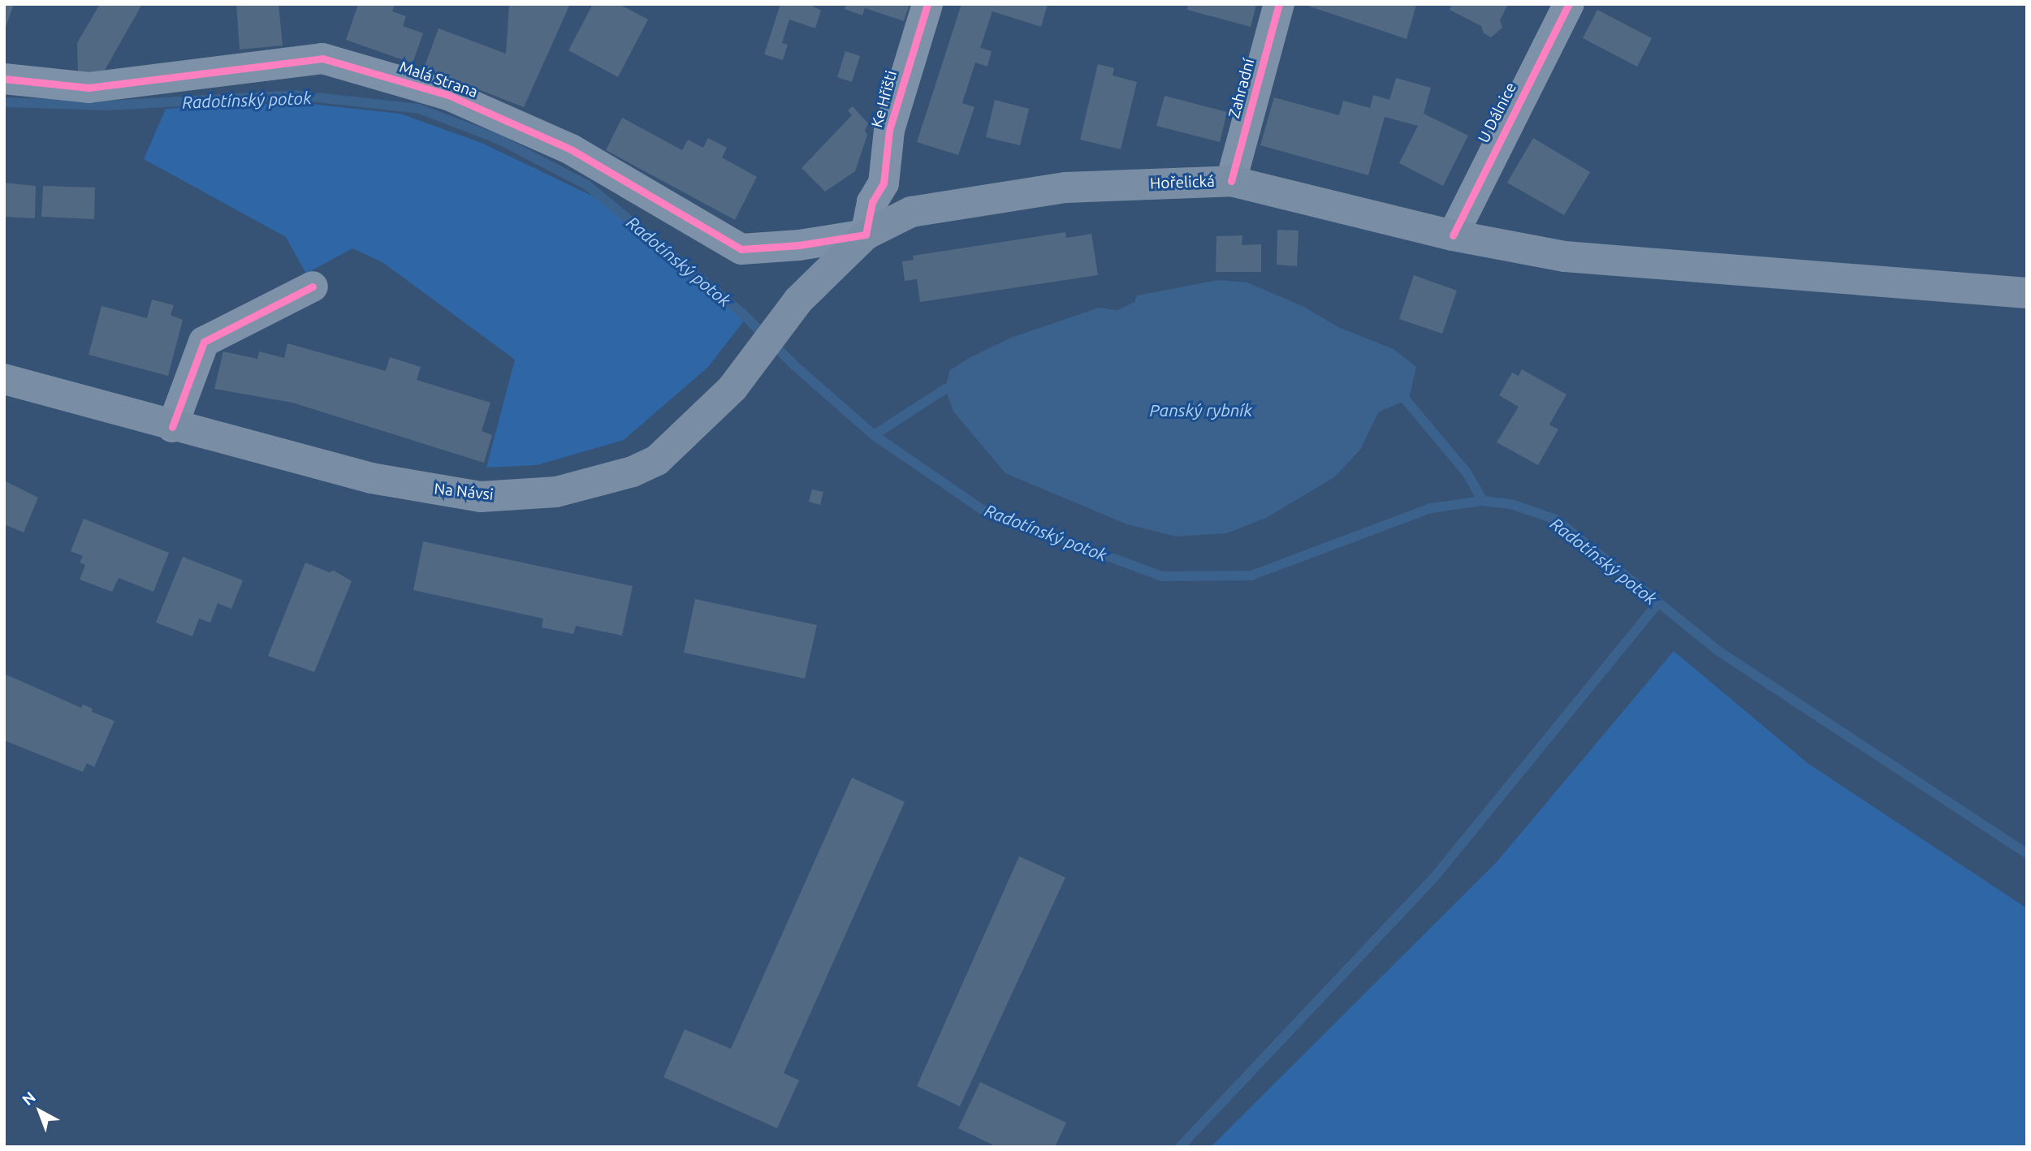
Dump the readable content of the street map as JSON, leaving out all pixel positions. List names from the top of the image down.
{
  "streets": {
    "main road": ["Hořelická", "Na Návsi"],
    "street": [
      "Malá Strana",
      "Zahradní",
      "Ke Hřišti",
      "U Dálnice"
    ]
  },
  "crossings": [
    ["Malá Strana", "Ke Hřišti"],
    ["Malá Strana", "Hořelická"],
    ["Malá Strana", "Na Návsi"],
    ["Zahradní", "Hořelická"],
    ["Ke Hřišti", "Hořelická"],
    ["Ke Hřišti", "Na Návsi"],
    ["U Dálnice", "Hořelická"],
    ["Hořelická", "Na Návsi"]
  ],
  "water": ["Radotínský potok", "Panský rybník"],
  "north": "top left"
}
